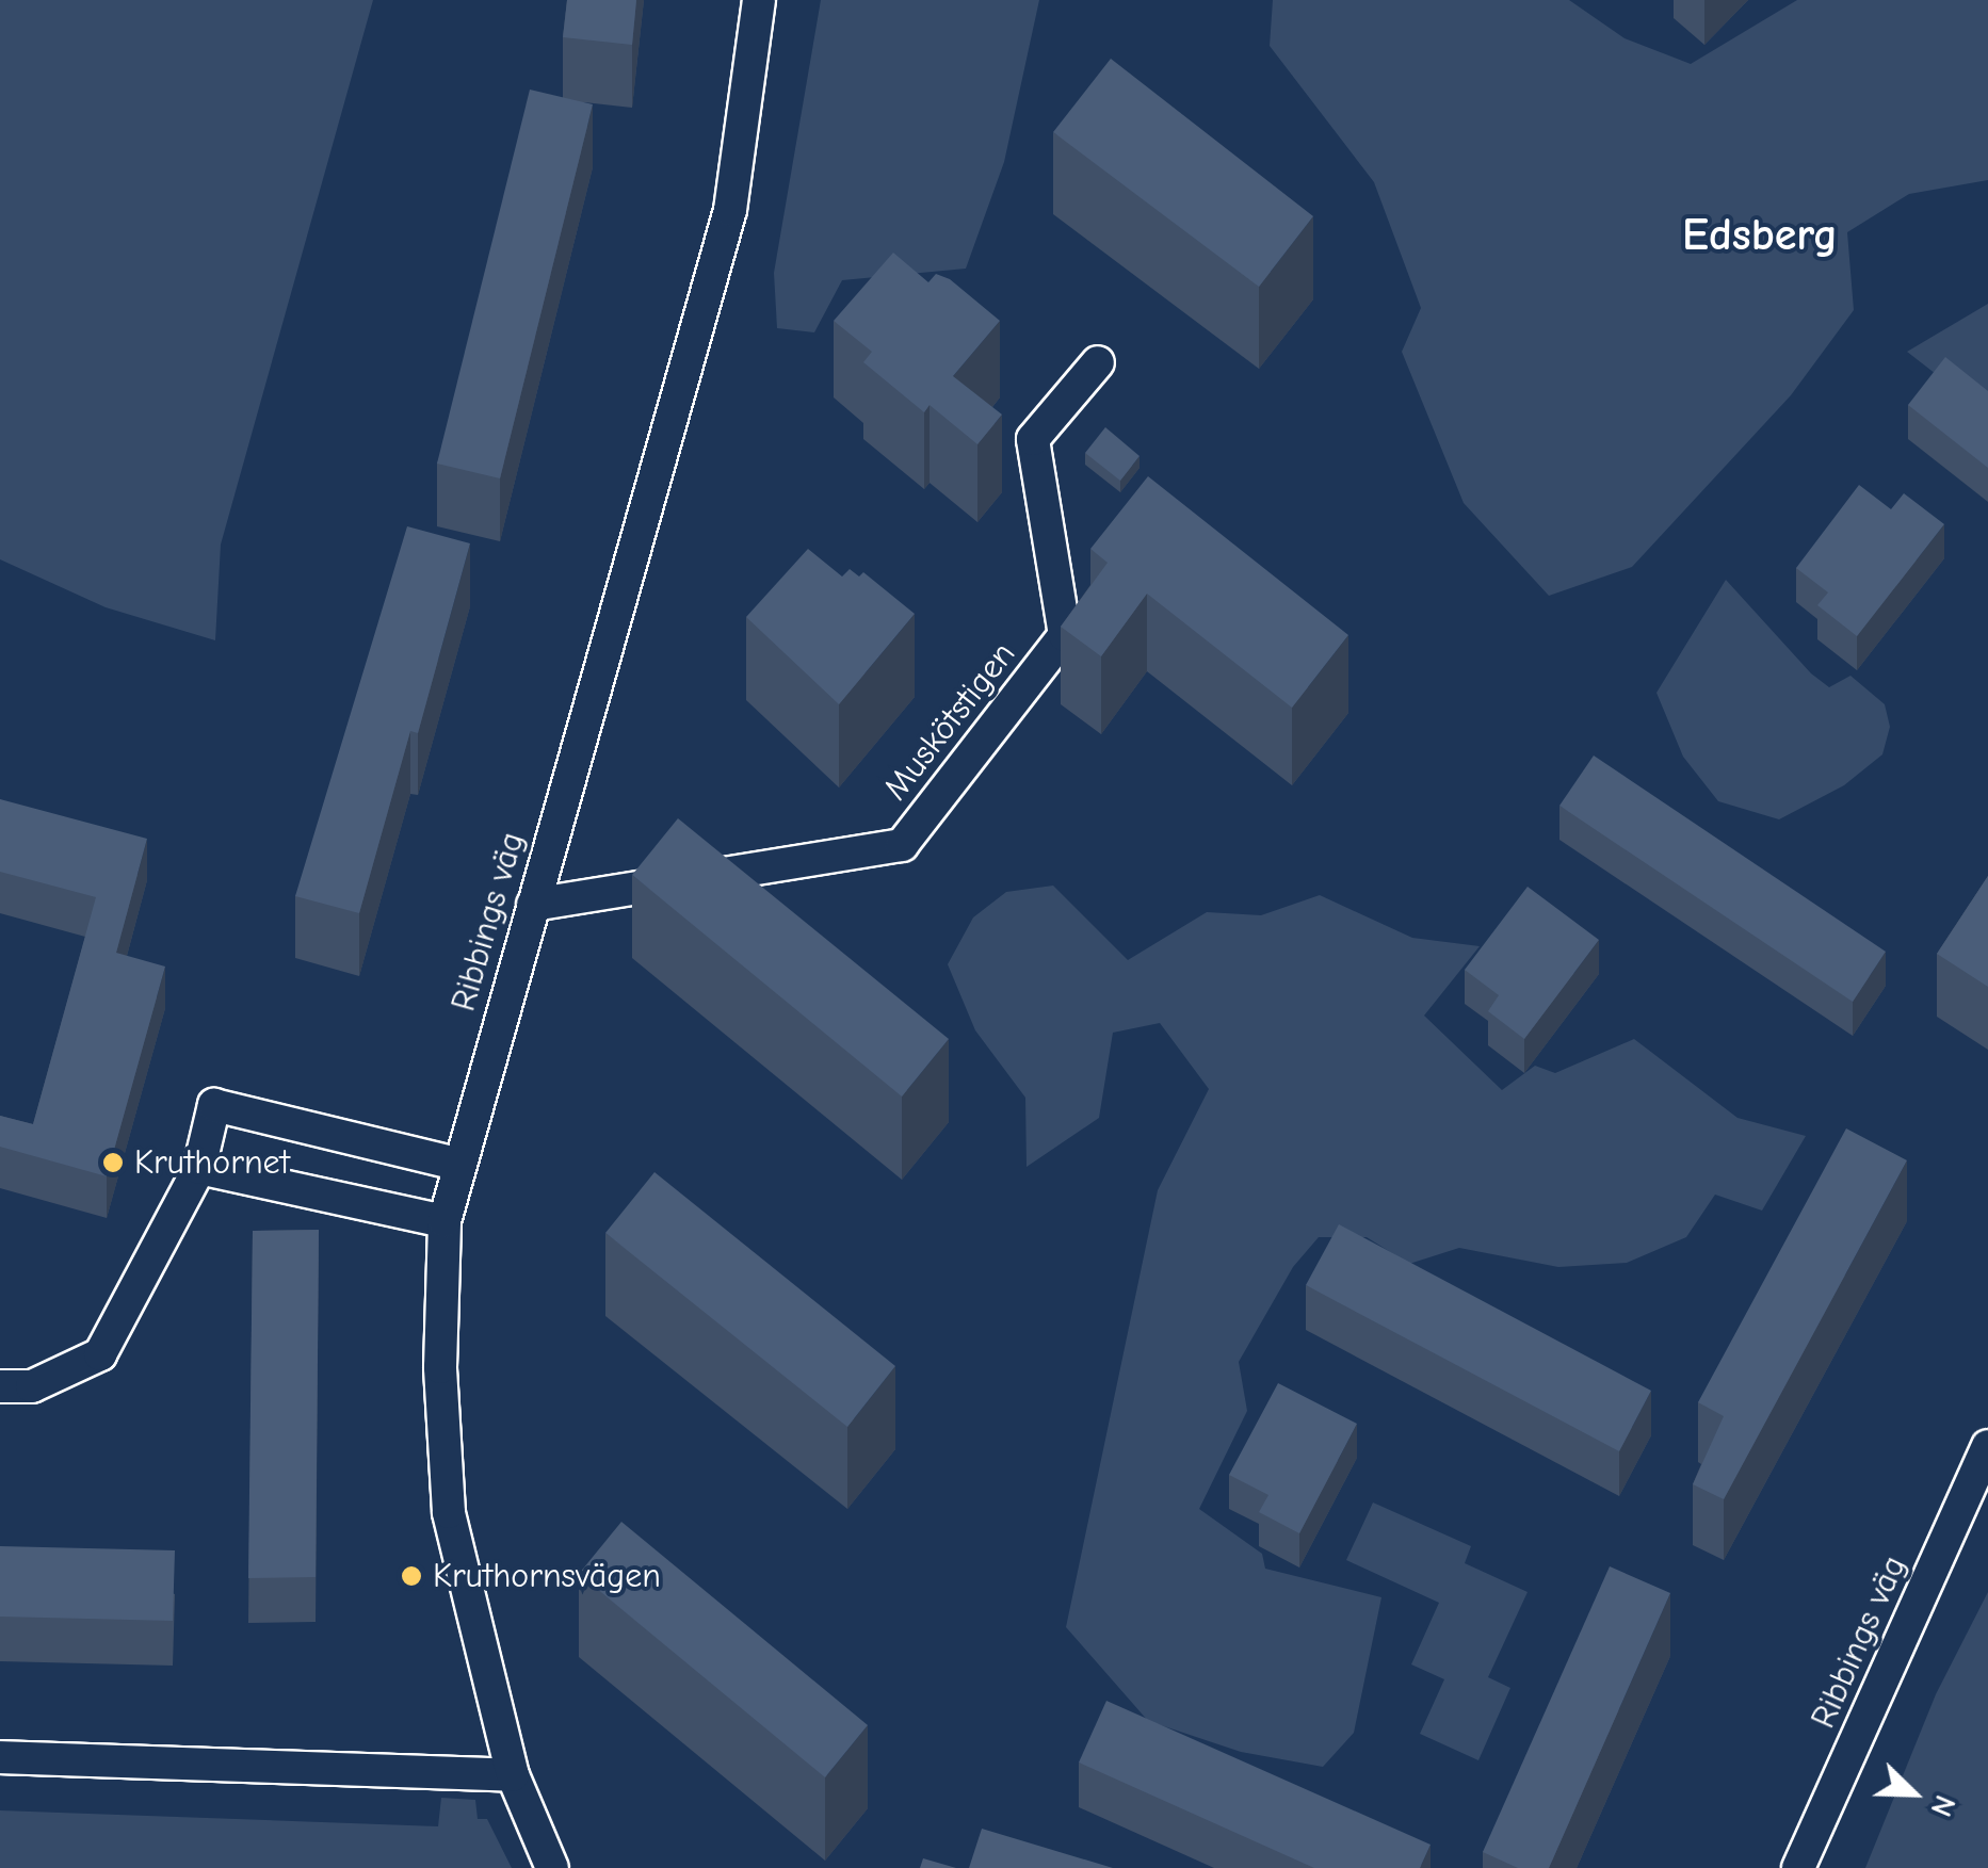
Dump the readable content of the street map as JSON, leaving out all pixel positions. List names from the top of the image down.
{
  "streets": {
    "street": ["Muskötstigen", "Ribbings väg"]
  },
  "crossings": [
    ["Muskötstigen", "Ribbings väg"]
  ],
  "districts": ["Edsberg"],
  "places": ["Kruthornet", "Kruthornsvägen"],
  "north": "bottom right"
}
